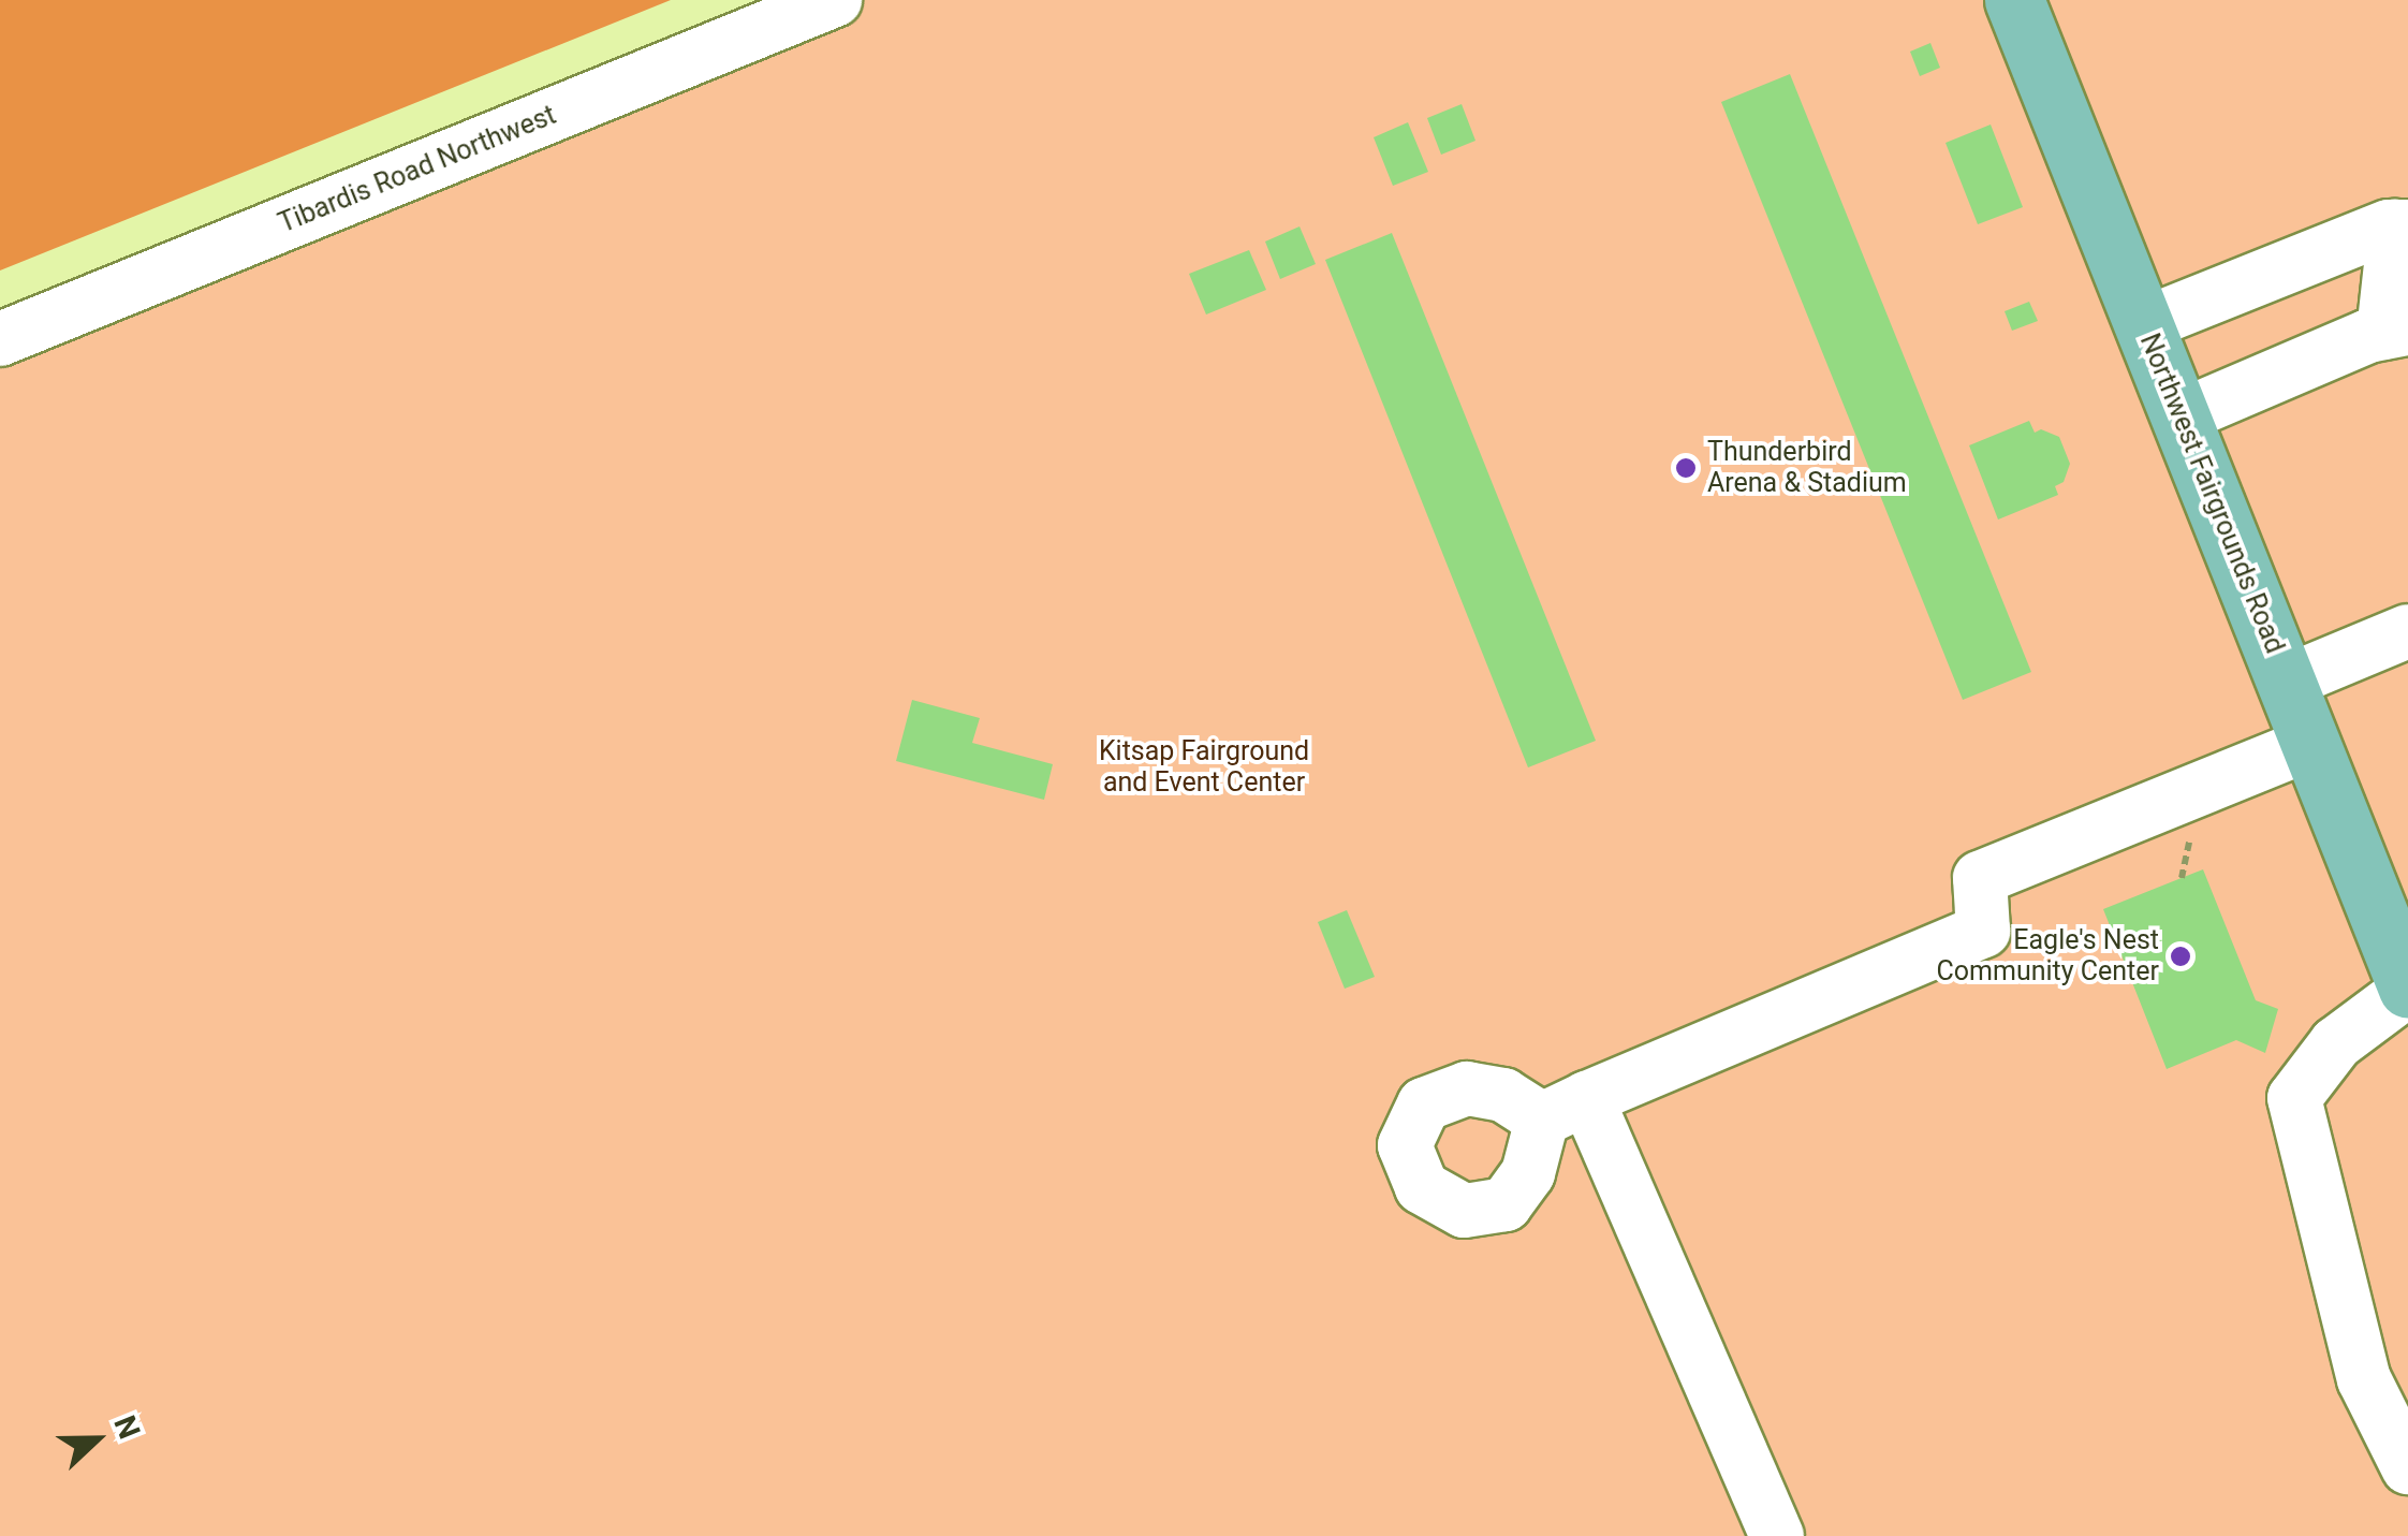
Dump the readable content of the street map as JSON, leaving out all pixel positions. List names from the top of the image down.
{
  "streets": {
    "main road": ["Northwest Fairgrounds Road"],
    "street": ["Tibardis Road Northwest"]
  },
  "parks": ["Kitsap Fairground and Event Center"],
  "places": ["Thunderbird Arena & Stadium", "Eagle's Nest Community Center"],
  "north": "right"
}
